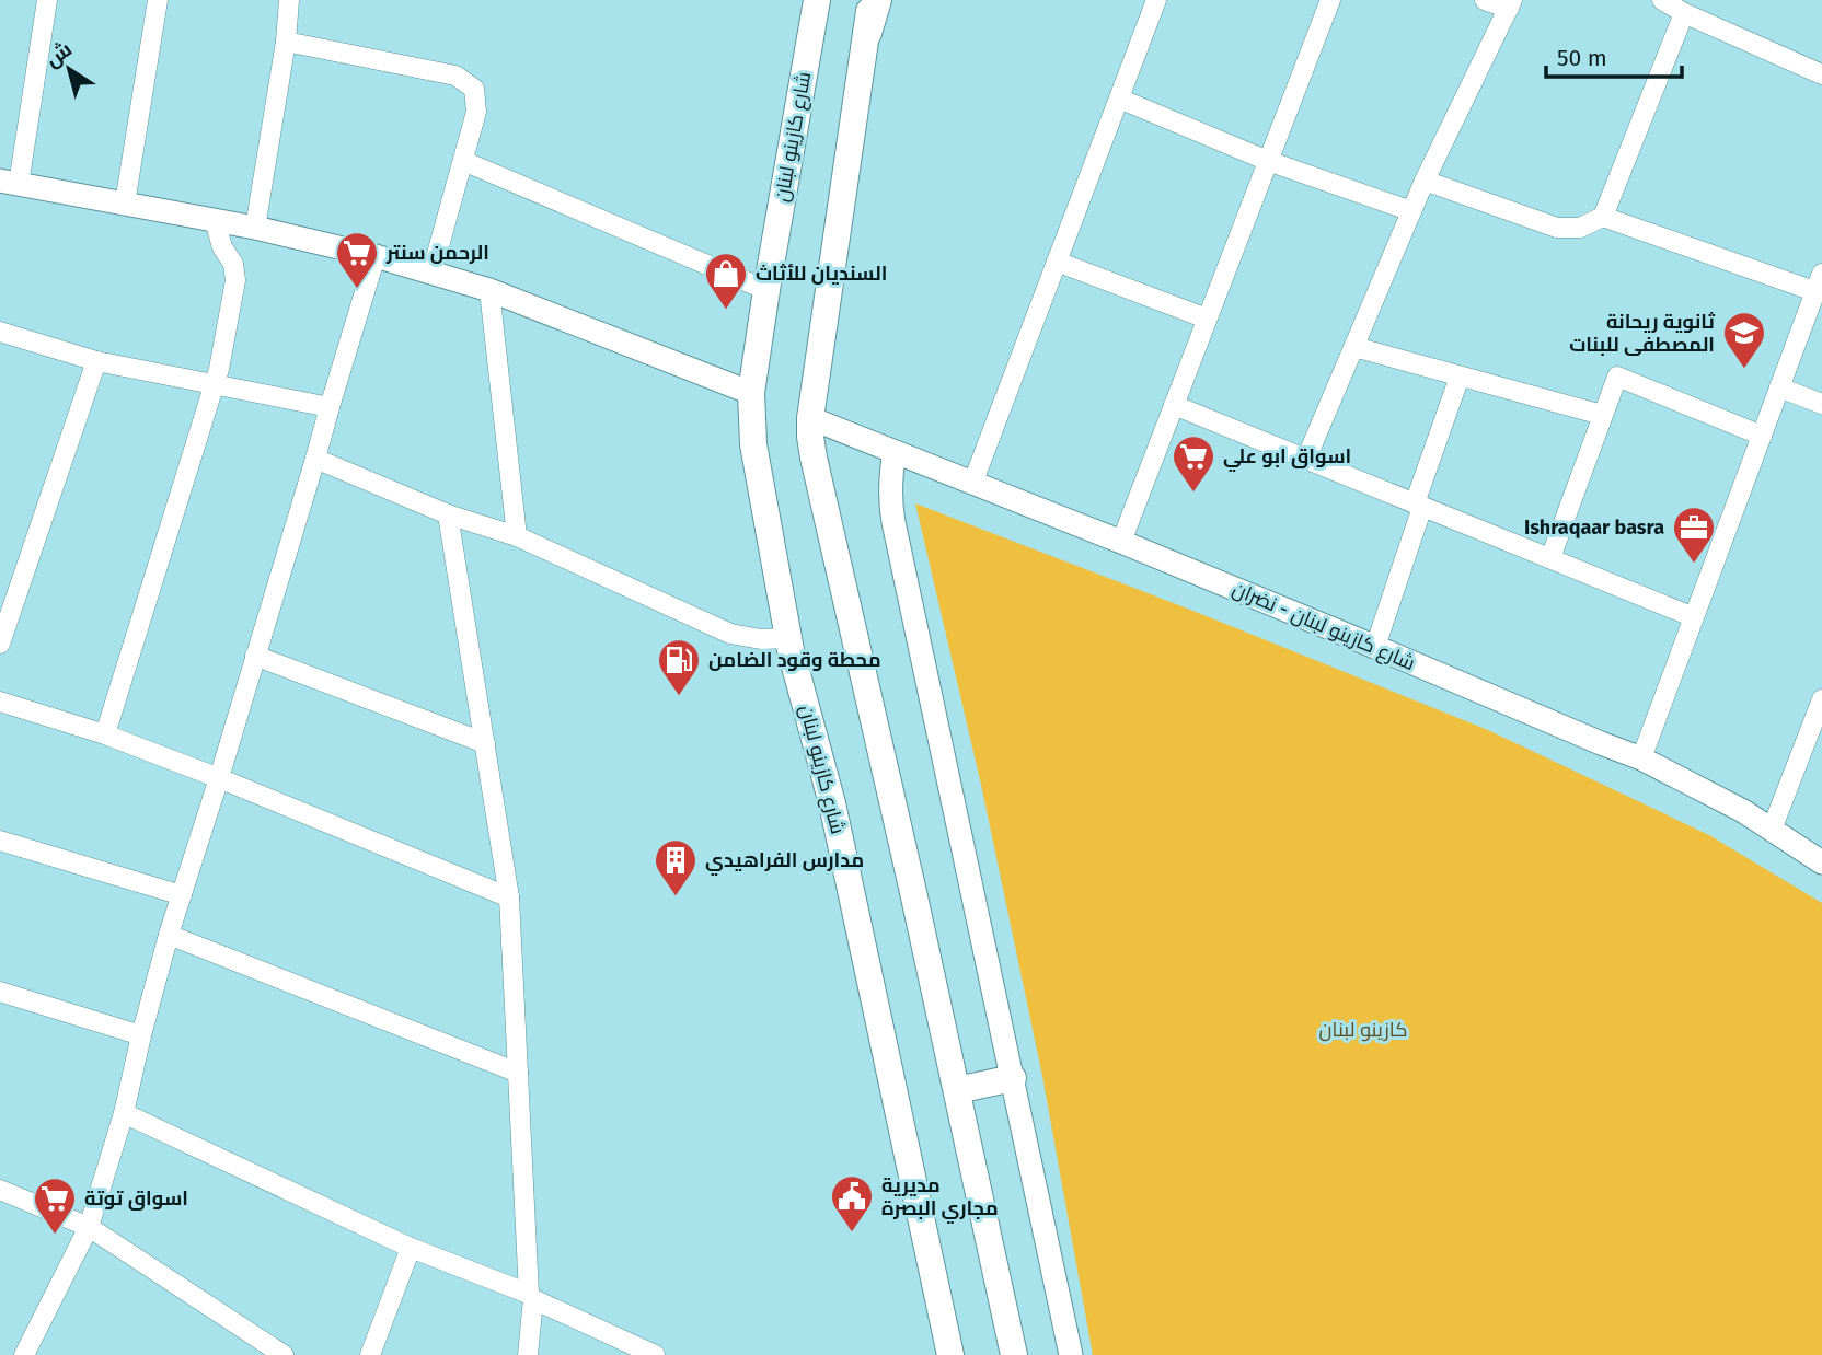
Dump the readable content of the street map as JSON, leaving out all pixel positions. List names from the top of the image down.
{
  "streets": {
    "main road": ["شارع كازينو لبنان"],
    "street": ["شارع كازينو لبنان - نضران"]
  },
  "parks": ["كازينو لبنان"],
  "places": {
    "supermarket": ["الرحمن سنتر", "اسواق ابو علي", "اسواق توتة"],
    "shop": ["السنديان للأثاث"],
    "school or university": ["ثانوية ريحانة المصطفى للبنات"],
    "office": ["Ishraqaar basra"],
    "fuel station": ["محطة وقود الضامن"],
    "building": ["مدارس الفراهيدي"],
    "public building": ["مديرية مجاري البصرة"]
  },
  "scale_bar": "50 m",
  "north": "top left"
}
